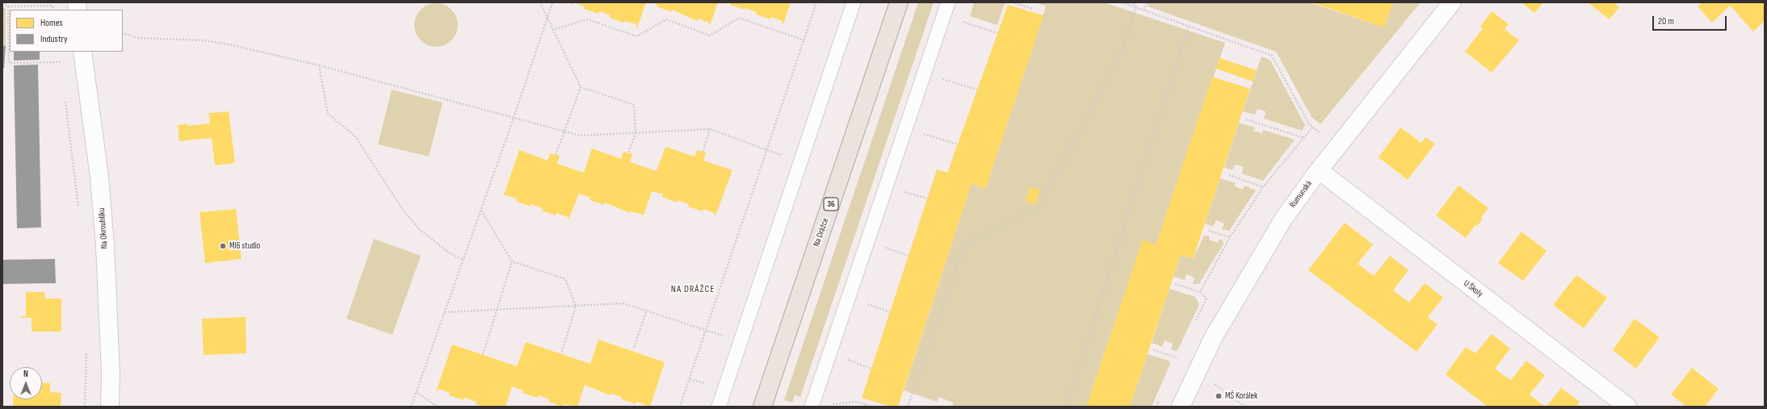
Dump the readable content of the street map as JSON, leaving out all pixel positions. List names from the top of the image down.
{
  "streets": {
    "main road": ["36", "Na Drážce"],
    "street": ["Rumunská", "Na Okrouhlíku", "U Školy"]
  },
  "crossings": [
    ["Rumunská", "U Školy"]
  ],
  "districts": ["NA DRÁŽCE"],
  "places": ["MI6 studio", "MŠ Korálek"],
  "legend": ["Homes", "Industry"],
  "scale_bar": "20 m",
  "north": "top"
}
